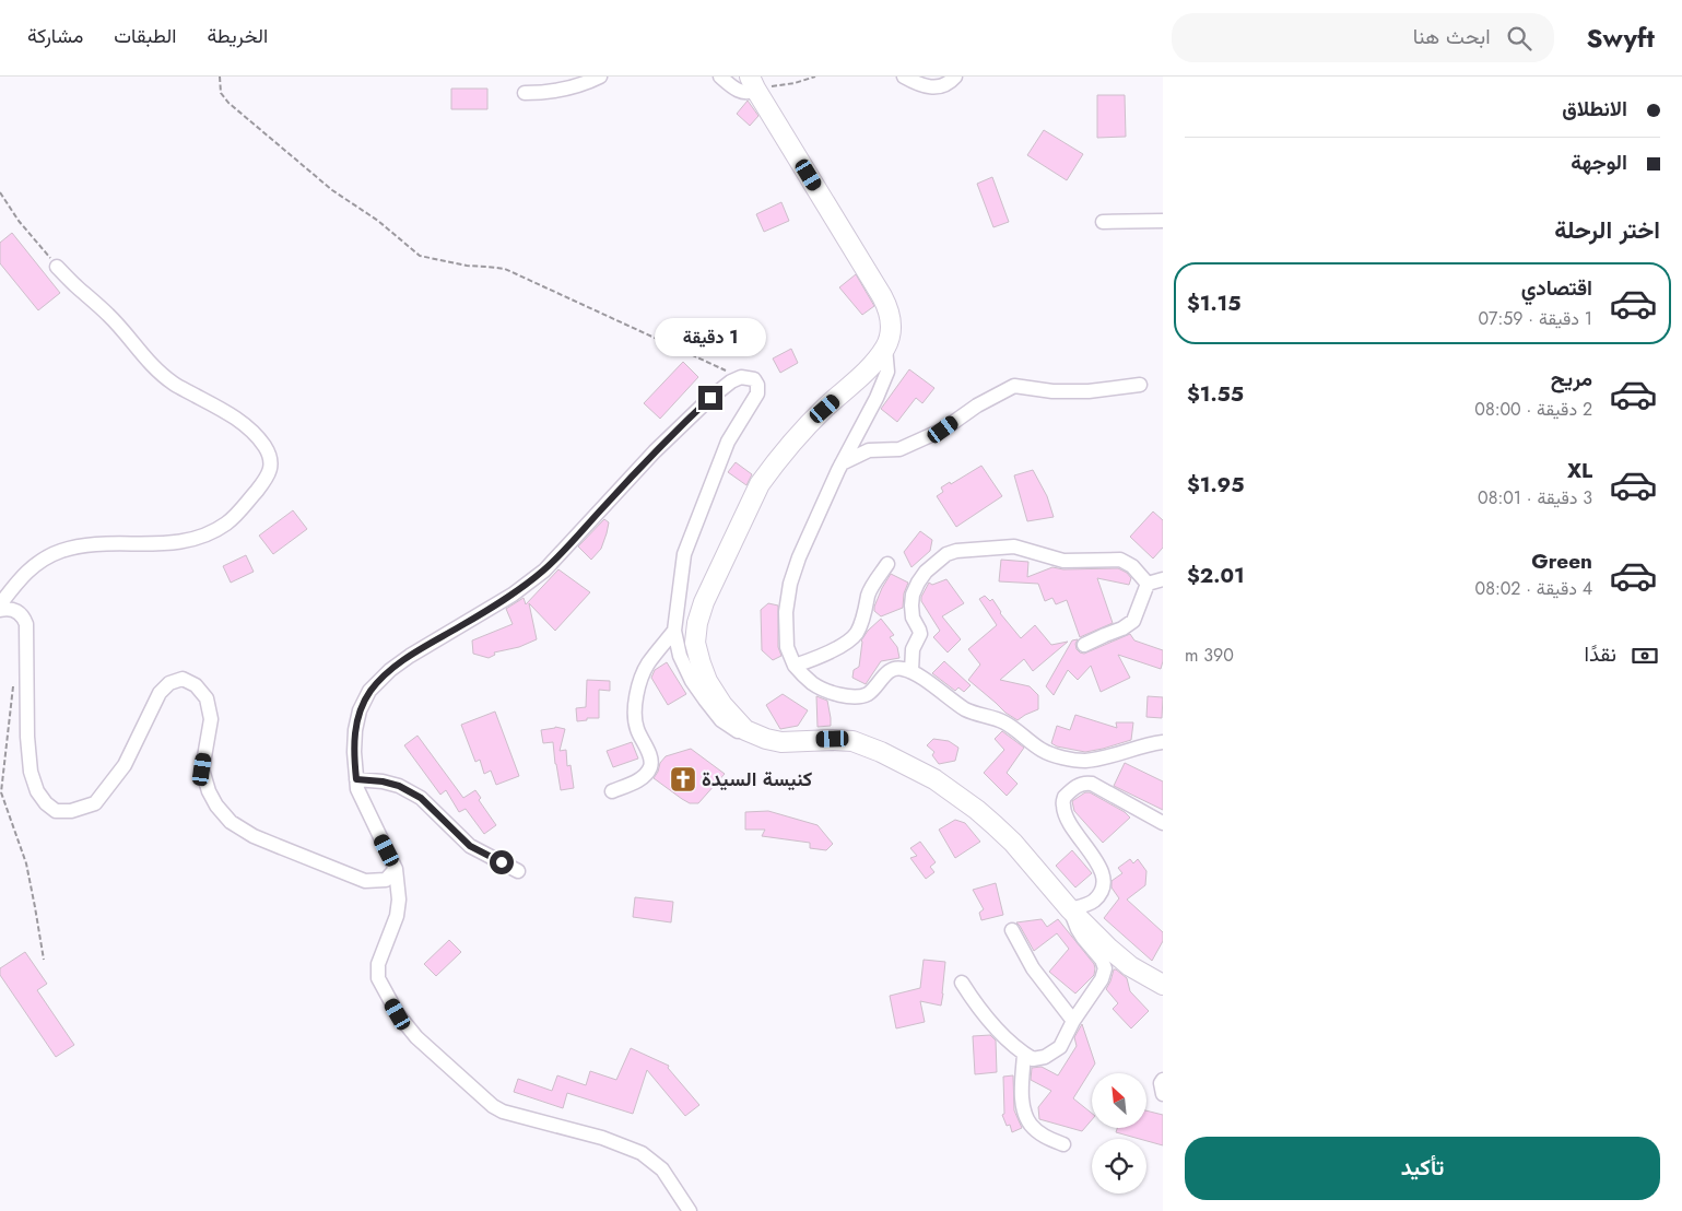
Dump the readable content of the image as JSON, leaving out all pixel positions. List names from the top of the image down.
{
  "places": {
    "church": ["كنيسة السيدة"]
  },
  "north": "top left",
  "page": {
    "header": "Swyft",
    "search": "ابحث هنا",
    "nav": ["الخريطة", "الطبقات", "مشاركة"],
    "banner": ["الانطلاق", "الوجهة"],
    "heading": "اختر الرحلة",
    "list": [
      {
        "name": "اقتصادي",
        "note": "1 دقيقة · 07:59",
        "value": "$1.15"
      },
      {
        "name": "مريح",
        "note": "2 دقيقة · 08:00",
        "value": "$1.55"
      },
      {
        "name": "XL",
        "note": "3 دقيقة · 08:01",
        "value": "$1.95"
      },
      {
        "name": "Green",
        "note": "4 دقيقة · 08:02",
        "value": "$2.01"
      }
    ],
    "bubble": "1 دقيقة",
    "pay": ["نقدًا", "390 m"],
    "buttons": "تأكيد"
  }
}
